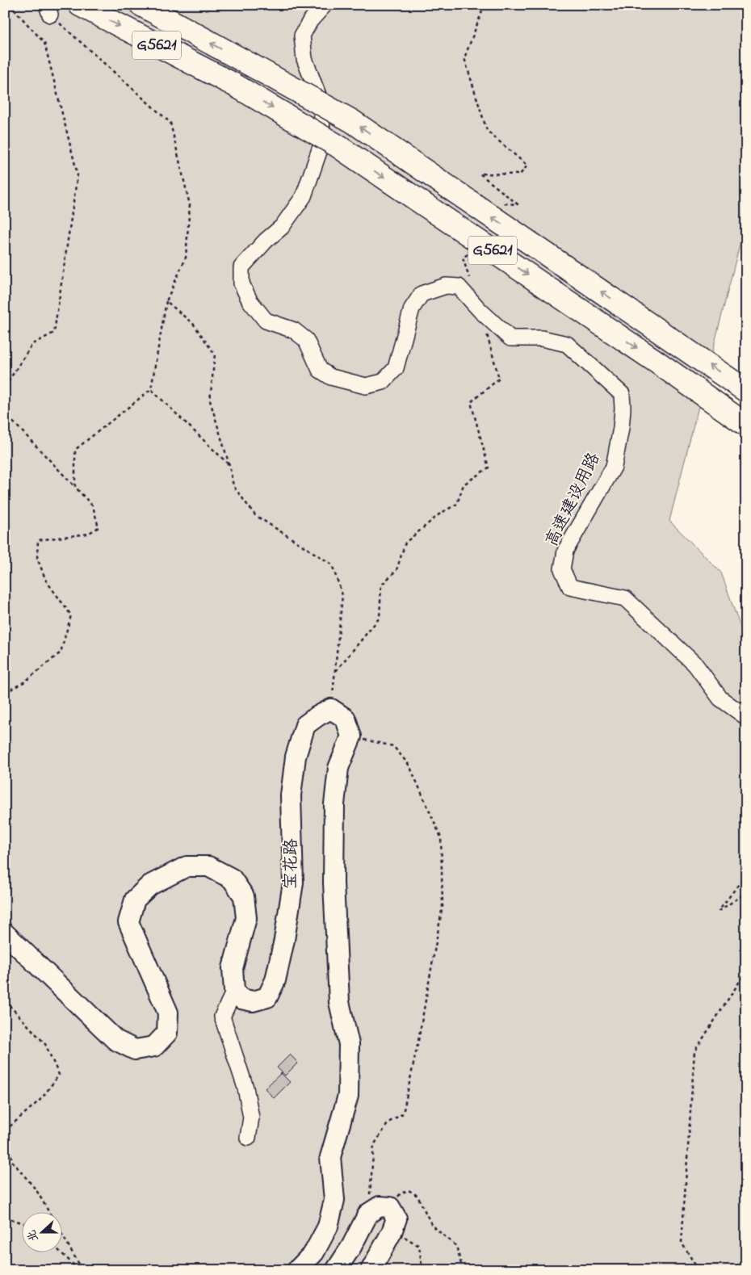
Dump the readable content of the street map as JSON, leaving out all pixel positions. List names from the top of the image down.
{
  "streets": {
    "highway": ["G5621"],
    "main road": ["宝花路"],
    "street": ["高速建设用路"]
  },
  "north": "left"
}
